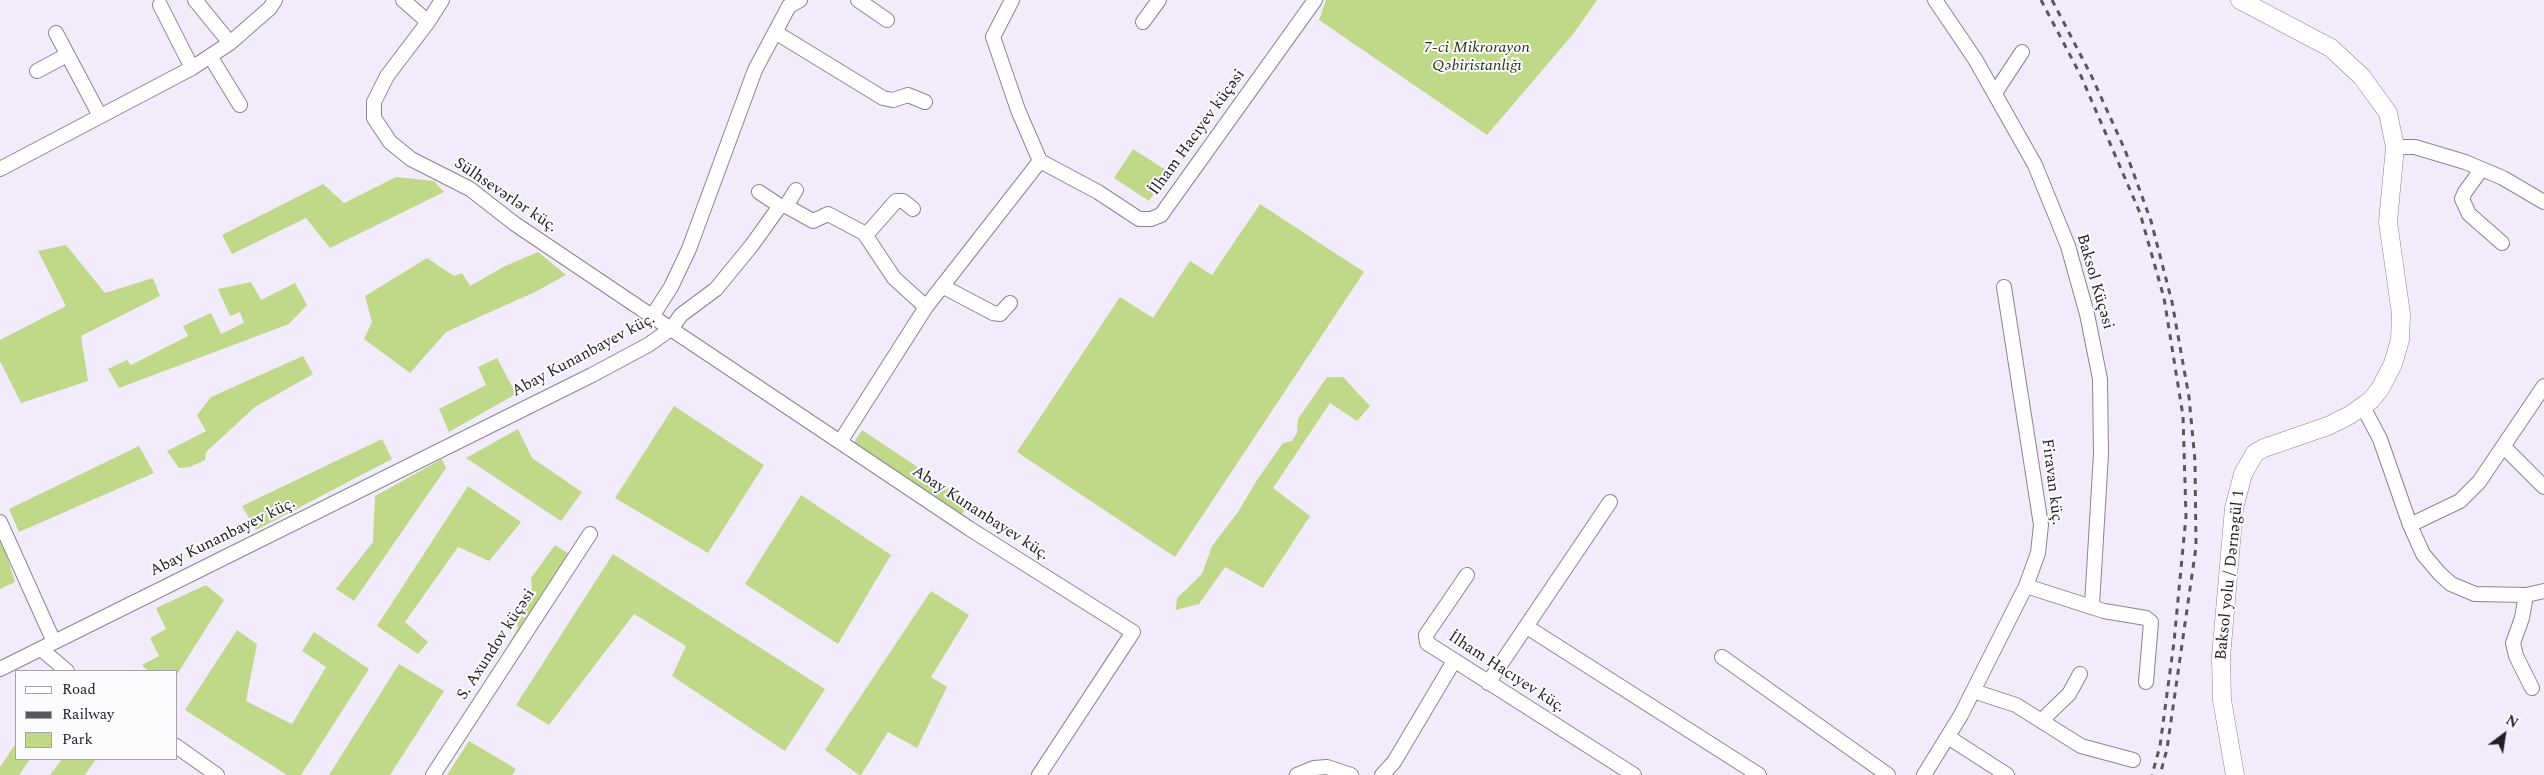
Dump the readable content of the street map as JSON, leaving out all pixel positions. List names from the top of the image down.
{
  "streets": {
    "main road": ["Baksol yolu / Dərnəgül 1"],
    "street": [
      "İlham Hacıyev küçəsi",
      "Sülhsevərlər küç.",
      "Baksol Küçəsi",
      "Abay Kunanbayev küç.",
      "Firavan küç.",
      "S. Axundov küçəsi",
      "İlham Hacıyev küç."
    ]
  },
  "crossings": [
    ["Sülhsevərlər küç.", "Abay Kunanbayev küç."]
  ],
  "parks": ["7-ci Mikrorayon Qəbiristanlığı"],
  "legend": ["Road", "Railway", "Park"],
  "north": "top right"
}
